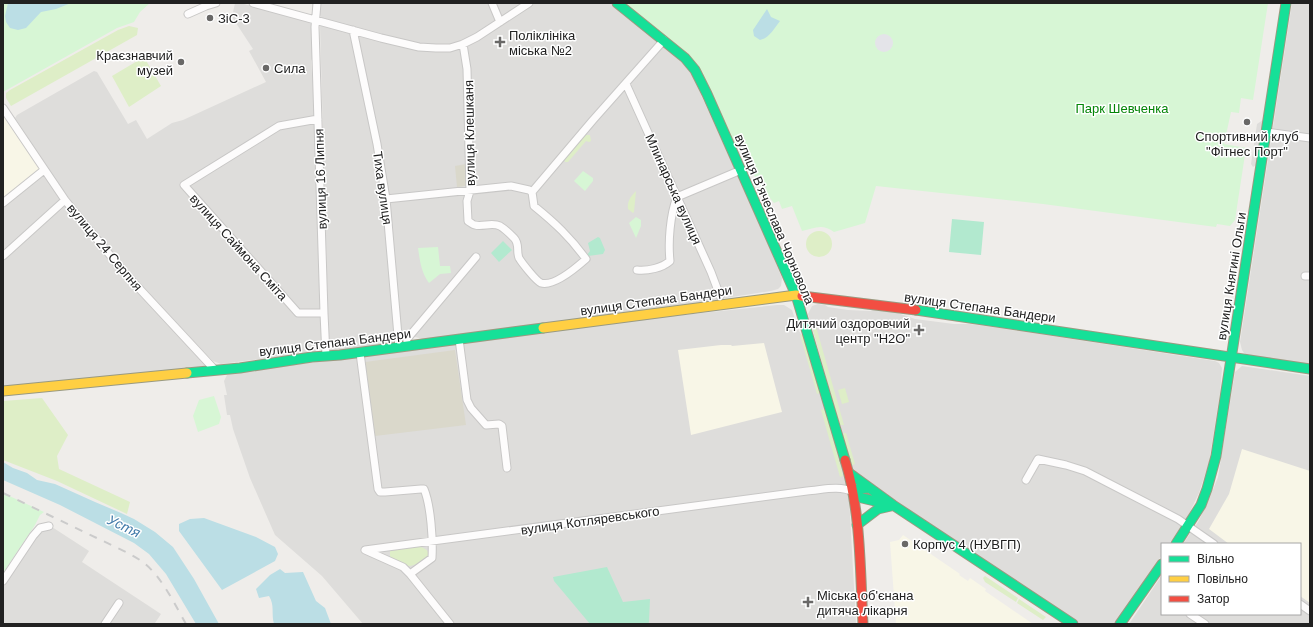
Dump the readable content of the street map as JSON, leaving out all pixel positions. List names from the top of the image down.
{
  "streets": {
    "main road": ["вулиця Вʼячеслава Чорновола", "вулиця Княгині Ольги", "вулиця Степана Бандери"],
    "street": [
      "вулиця Клешканя",
      "вулиця 16 Липня",
      "Тиха вулиця",
      "Млинарська вулиця",
      "вулиця 24 Серпня",
      "вулиця Саймона Сміта",
      "вулиця Котляревського"
    ]
  },
  "crossings": [
    ["вулиця 16 Липня", "вулиця Саймона Сміта"],
    ["вулиця 16 Липня", "вулиця Степана Бандери"],
    ["Тиха вулиця", "вулиця Степана Бандери"],
    ["вулиця Вʼячеслава Чорновола", "вулиця Степана Бандери"],
    ["вулиця Вʼячеслава Чорновола", "вулиця Котляревського"],
    ["вулиця 24 Серпня", "вулиця Степана Бандери"],
    ["вулиця Княгині Ольги", "вулиця Степана Бандери"]
  ],
  "water": ["Устя"],
  "parks": ["Парк Шевченка"],
  "places": {
    "other": [
      "ЗіС-3",
      "Краєзнавчий музей",
      "Сила",
      "Спортивний клуб \"Фітнес Порт\"",
      "Корпус 4 (НУВГП)"
    ],
    "health": ["Поліклініка міська №2", "Дитячий оздоровчий центр \"H2O\"", "Міська об'єнана дитяча лікарня"]
  },
  "legend": ["Вільно", "Повільно", "Затор"]
}
